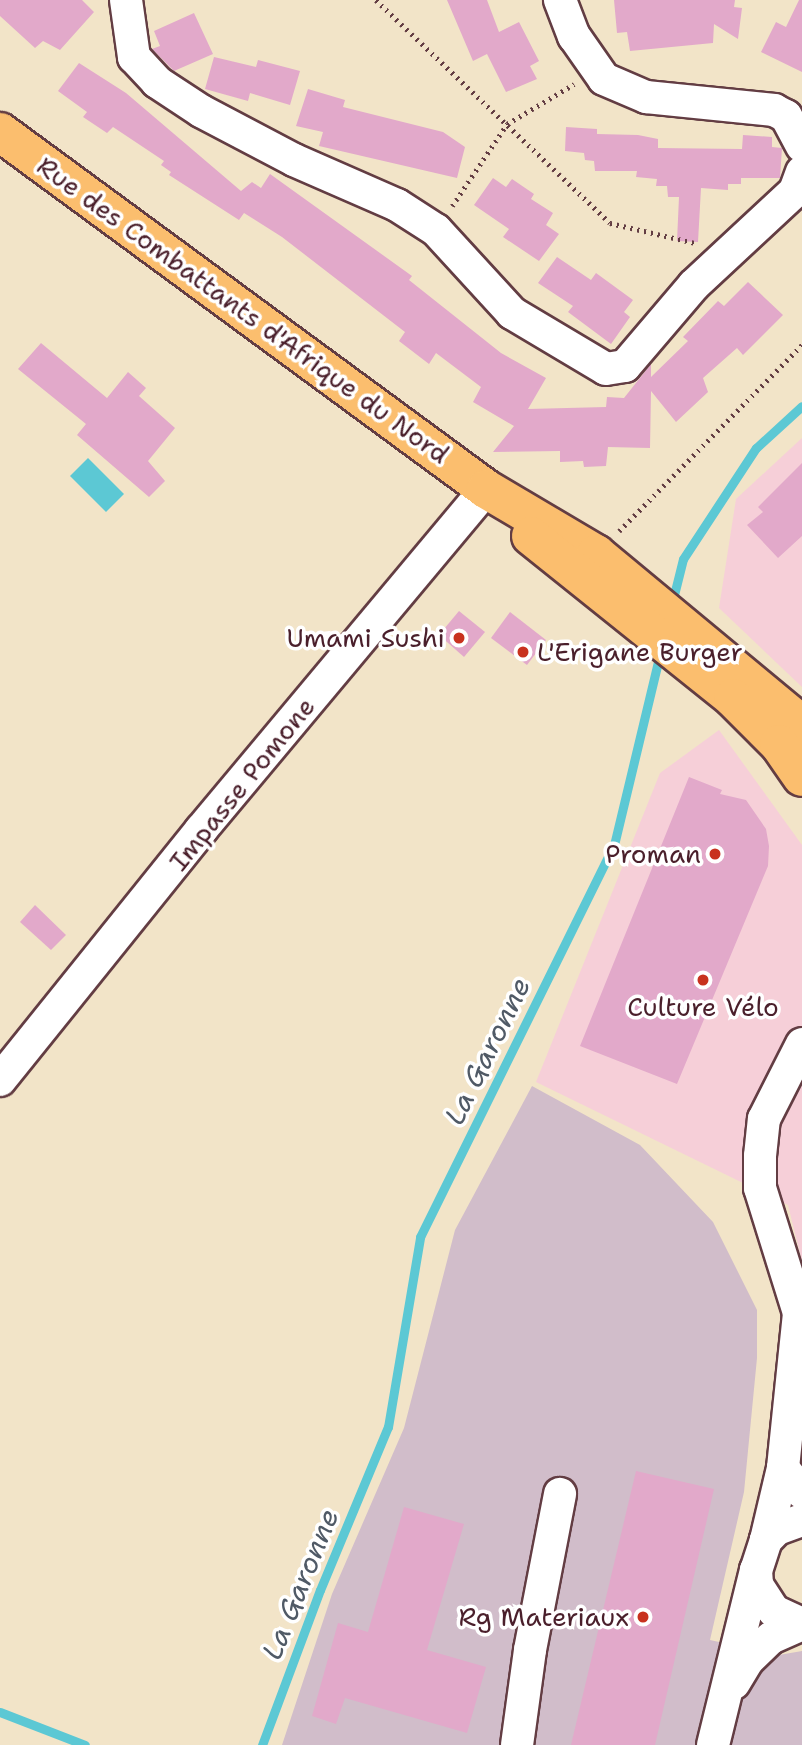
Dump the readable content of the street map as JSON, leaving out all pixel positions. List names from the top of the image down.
{
  "streets": {
    "main road": ["Rue des Combattants d'Afrique du Nord"],
    "street": ["Impasse Pomone"]
  },
  "crossings": [
    ["Rue des Combattants d'Afrique du Nord", "Impasse Pomone"]
  ],
  "water": ["La Garonne"],
  "places": [
    "Umami Sushi",
    "L'Erigane Burger",
    "Proman",
    "Culture Vélo",
    "Rg Materiaux"
  ]
}
